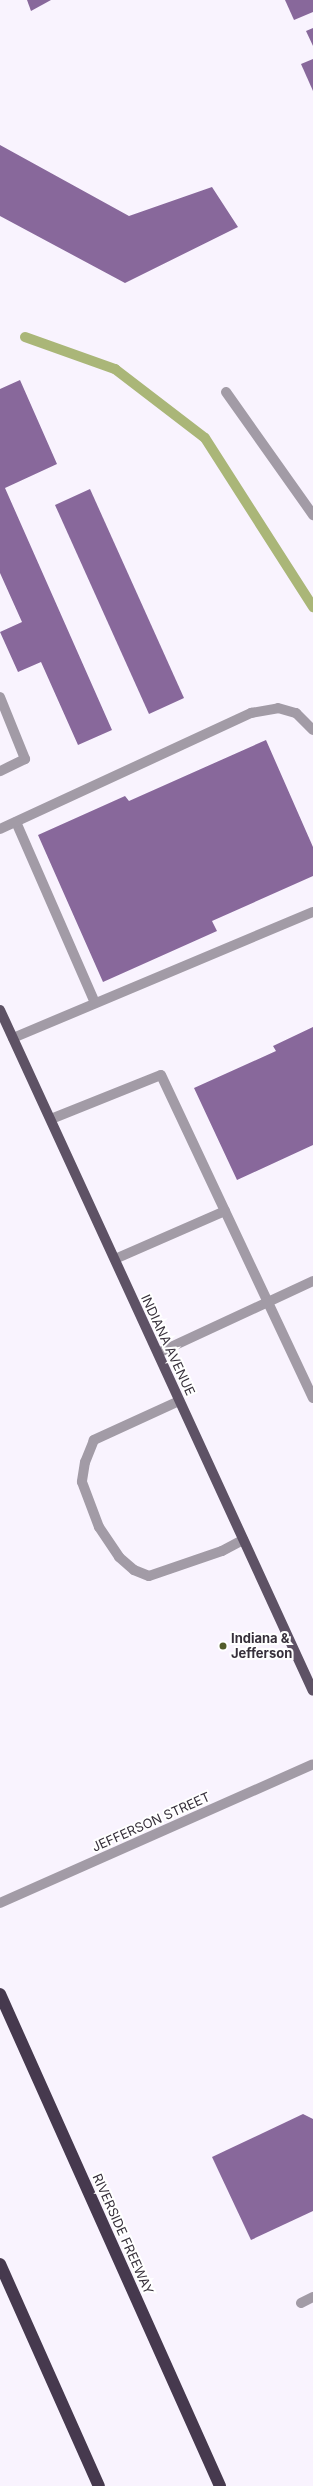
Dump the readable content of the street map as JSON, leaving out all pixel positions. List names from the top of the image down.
{
  "streets": {
    "highway": ["RIVERSIDE FREEWAY"],
    "main road": ["INDIANA AVENUE"],
    "street": ["JEFFERSON STREET"]
  },
  "places": ["Indiana & Jefferson"]
}
